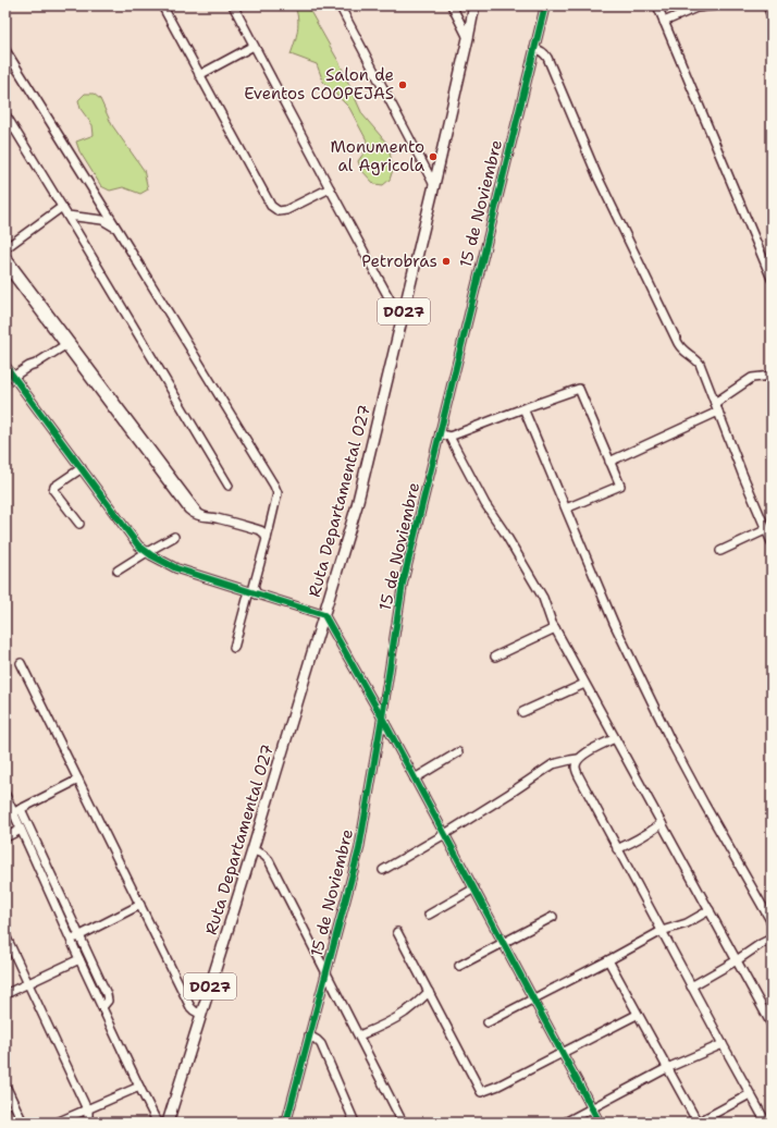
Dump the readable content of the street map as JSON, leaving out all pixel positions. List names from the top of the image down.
{
  "streets": {
    "main road": ["D027", "Ruta Departamental 027"],
    "street": ["15 de Noviembre"]
  },
  "places": ["Salon de Eventos COOPEJAS", "Monumento al Agricola", "Petrobras"]
}
